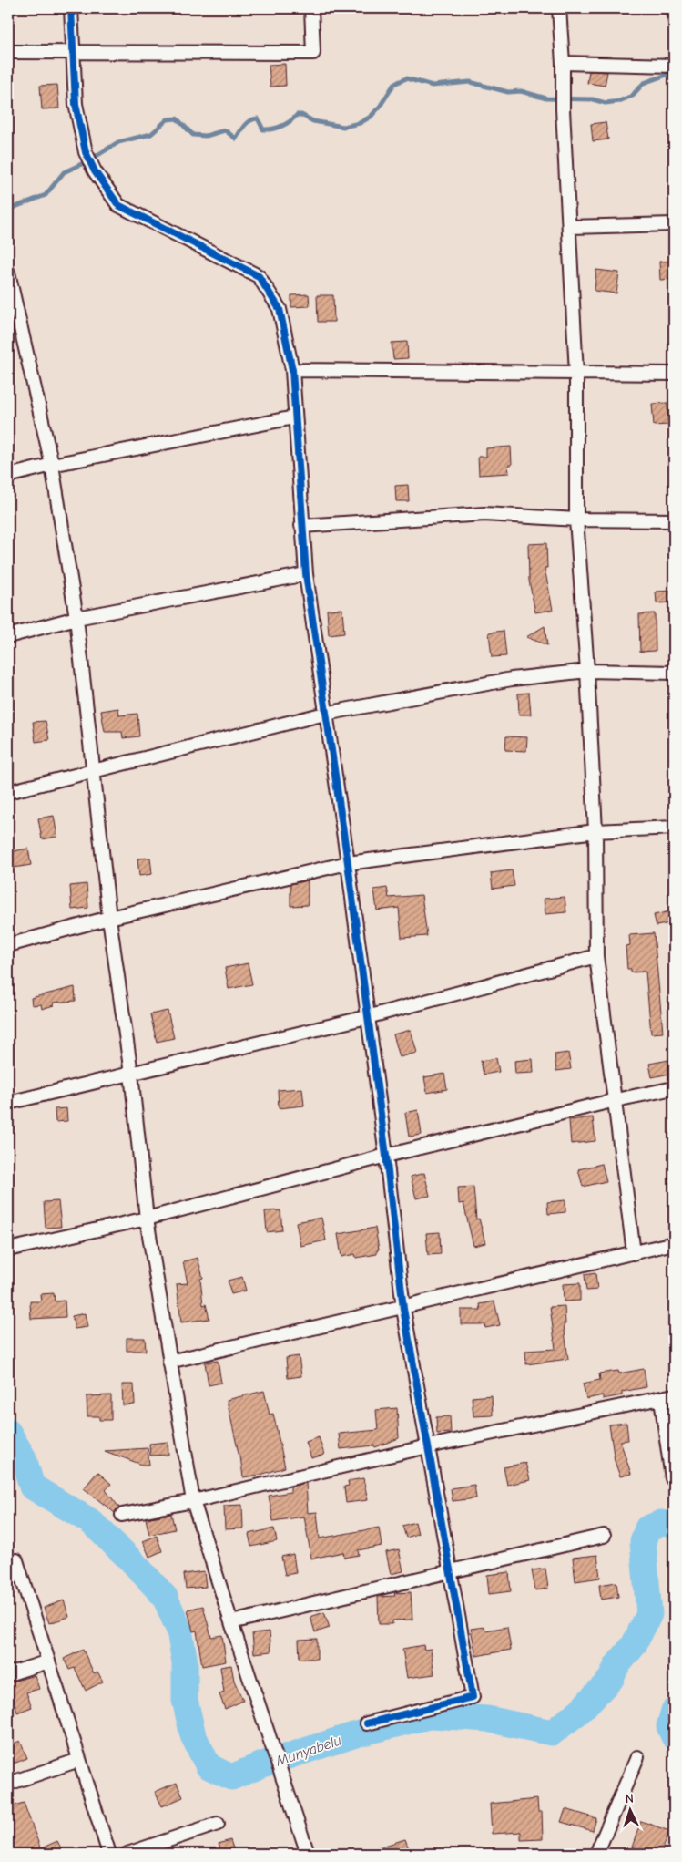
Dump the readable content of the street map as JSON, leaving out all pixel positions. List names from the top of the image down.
{
  "water": ["Munyabelu"],
  "north": "top"
}
